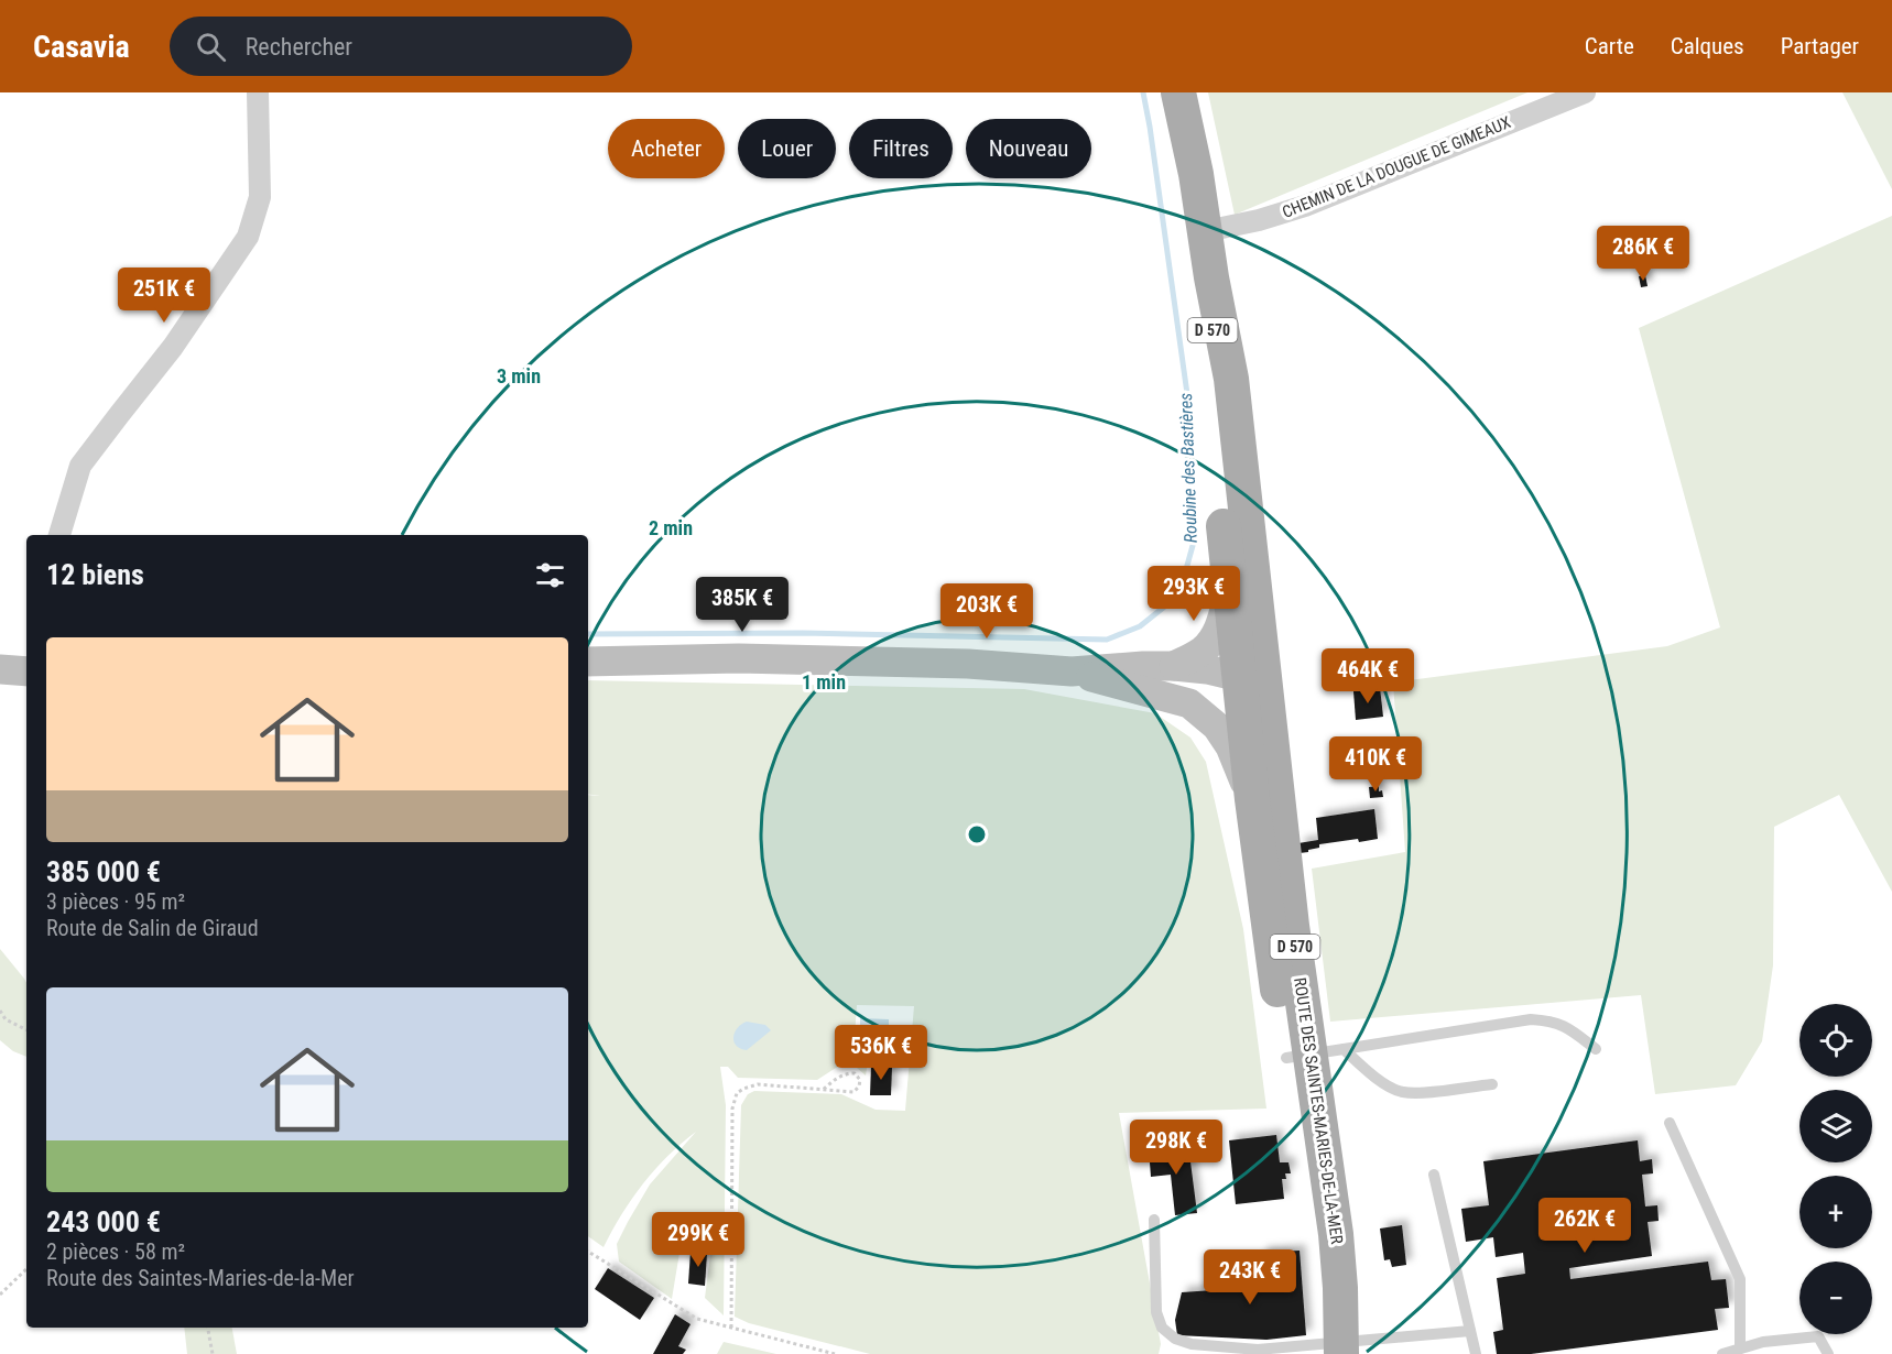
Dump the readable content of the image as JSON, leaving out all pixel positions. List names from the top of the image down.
{
  "streets": {
    "main road": ["D 570", "ROUTE DES SAINTES-MARIES-DE-LA-MER"],
    "street": ["CHEMIN DE LA DOUGUE DE GIMEAUX"]
  },
  "crossings": [
    ["CHEMIN DE LA DOUGUE DE GIMEAUX", "ROUTE DES SAINTES-MARIES-DE-LA-MER"]
  ],
  "water": ["Roubine des Bastières"],
  "page": {
    "header": "Casavia",
    "search": "Rechercher",
    "nav": ["Carte", "Calques", "Partager"],
    "chip": [
      "Acheter",
      "Louer",
      "Filtres",
      "Nouveau"
    ],
    "price": [
      "286K €",
      "251K €",
      "293K €",
      "385K €",
      "203K €",
      "464K €",
      "410K €",
      "536K €",
      "298K €",
      "262K €",
      "299K €",
      "243K €"
    ],
    "heading": "12 biens",
    "list": [
      {
        "name": "385 000 €",
        "note": "3 pièces · 95 m² · Route de Salin de Giraud"
      },
      {
        "name": "243 000 €",
        "note": "2 pièces · 58 m² · Route des Saintes-Maries-de-la-Mer"
      }
    ],
    "map_buttons": ["+", "−"]
  },
  "rings": ["3 min", "2 min", "1 min"]
}
